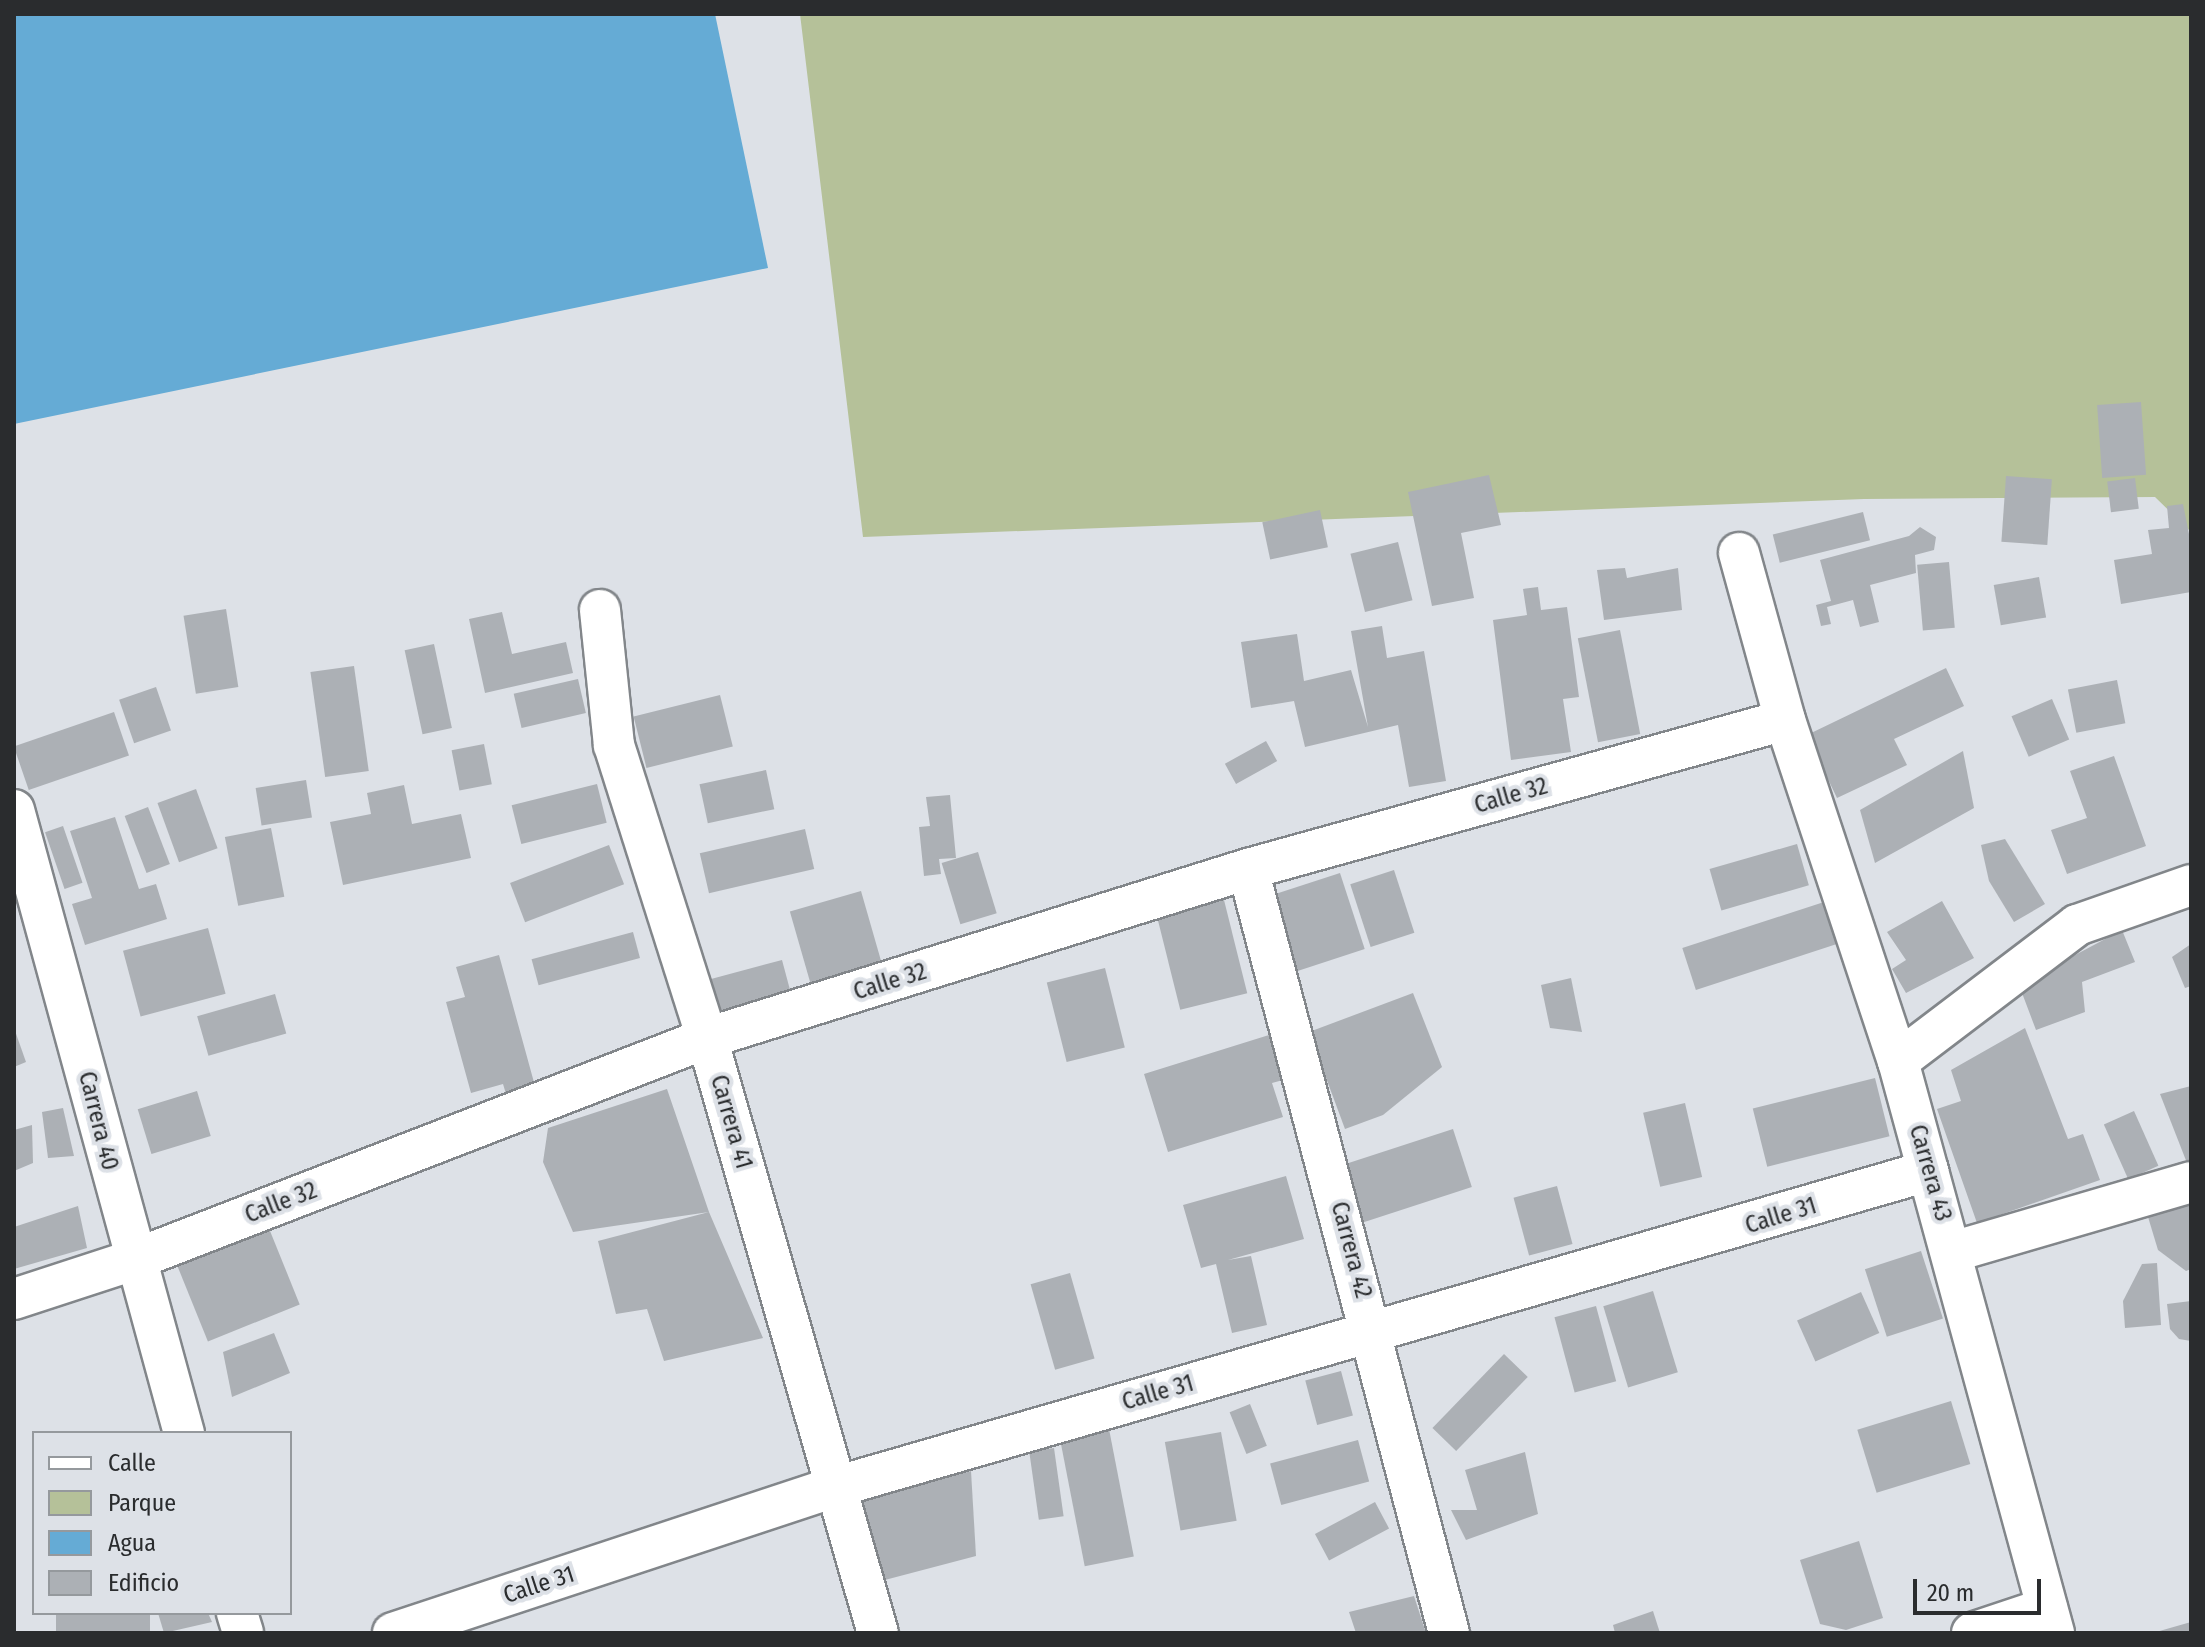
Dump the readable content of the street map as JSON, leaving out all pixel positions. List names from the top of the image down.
{
  "streets": {
    "street": [
      "Calle 32",
      "Carrera 40",
      "Carrera 41",
      "Carrera 43",
      "Calle 31",
      "Carrera 42"
    ]
  },
  "crossings": [
    ["Calle 32", "Carrera 40"],
    ["Calle 32", "Carrera 41"],
    ["Calle 32", "Carrera 43"],
    ["Calle 32", "Carrera 42"],
    ["Carrera 41", "Calle 31"],
    ["Carrera 43", "Calle 31"],
    ["Calle 31", "Carrera 42"]
  ],
  "legend": [
    "Calle",
    "Parque",
    "Agua",
    "Edificio"
  ],
  "scale_bar": "20 m"
}
